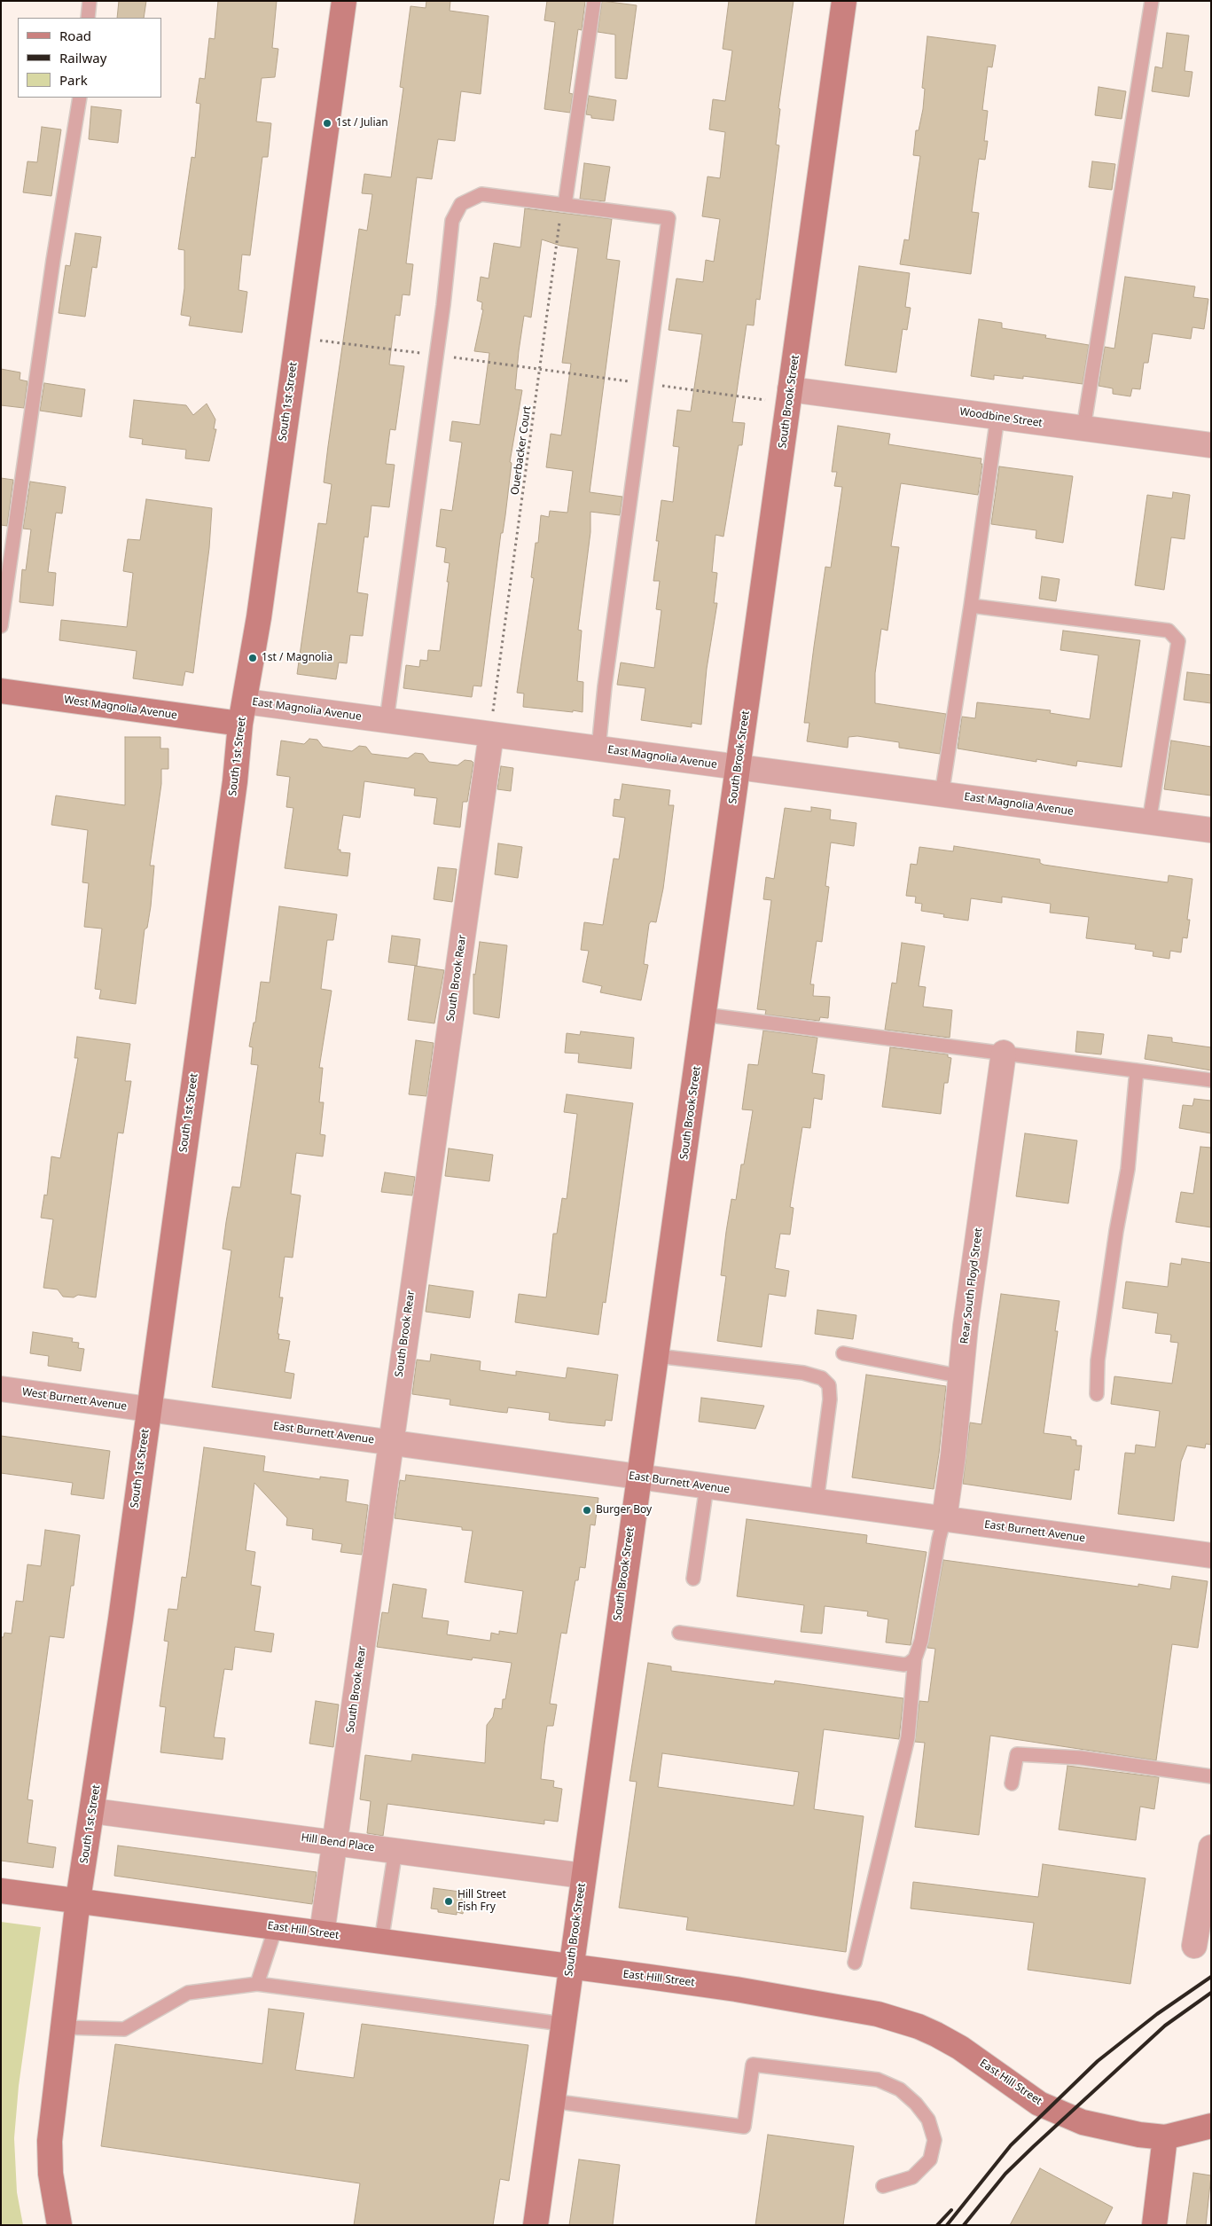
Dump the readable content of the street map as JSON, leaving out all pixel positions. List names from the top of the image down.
{
  "streets": {
    "street": [
      "South 1st Street",
      "South Brook Street",
      "Woodbine Street",
      "West Magnolia Avenue",
      "East Magnolia Avenue",
      "South Brook Rear",
      "Rear South Floyd Street",
      "West Burnett Avenue",
      "East Burnett Avenue",
      "Hill Bend Place",
      "East Hill Street"
    ],
    "path": ["Ouerbacker Court"]
  },
  "crossings": [
    ["South 1st Street", "West Magnolia Avenue"],
    ["South 1st Street", "East Magnolia Avenue"],
    ["South 1st Street", "West Burnett Avenue"],
    ["South 1st Street", "East Burnett Avenue"],
    ["South 1st Street", "Hill Bend Place"],
    ["South 1st Street", "East Hill Street"],
    ["South Brook Street", "Woodbine Street"],
    ["South Brook Street", "East Magnolia Avenue"],
    ["South Brook Street", "East Burnett Avenue"],
    ["South Brook Street", "Hill Bend Place"],
    ["South Brook Street", "East Hill Street"],
    ["West Magnolia Avenue", "East Magnolia Avenue"],
    ["East Magnolia Avenue", "South Brook Rear"],
    ["South Brook Rear", "East Burnett Avenue"],
    ["South Brook Rear", "Hill Bend Place"],
    ["South Brook Rear", "East Hill Street"],
    ["Rear South Floyd Street", "East Burnett Avenue"],
    ["West Burnett Avenue", "East Burnett Avenue"]
  ],
  "places": [
    "1st / Julian",
    "1st / Magnolia",
    "Burger Boy",
    "Hill Street Fish Fry"
  ],
  "legend": ["Road", "Railway", "Park"]
}
